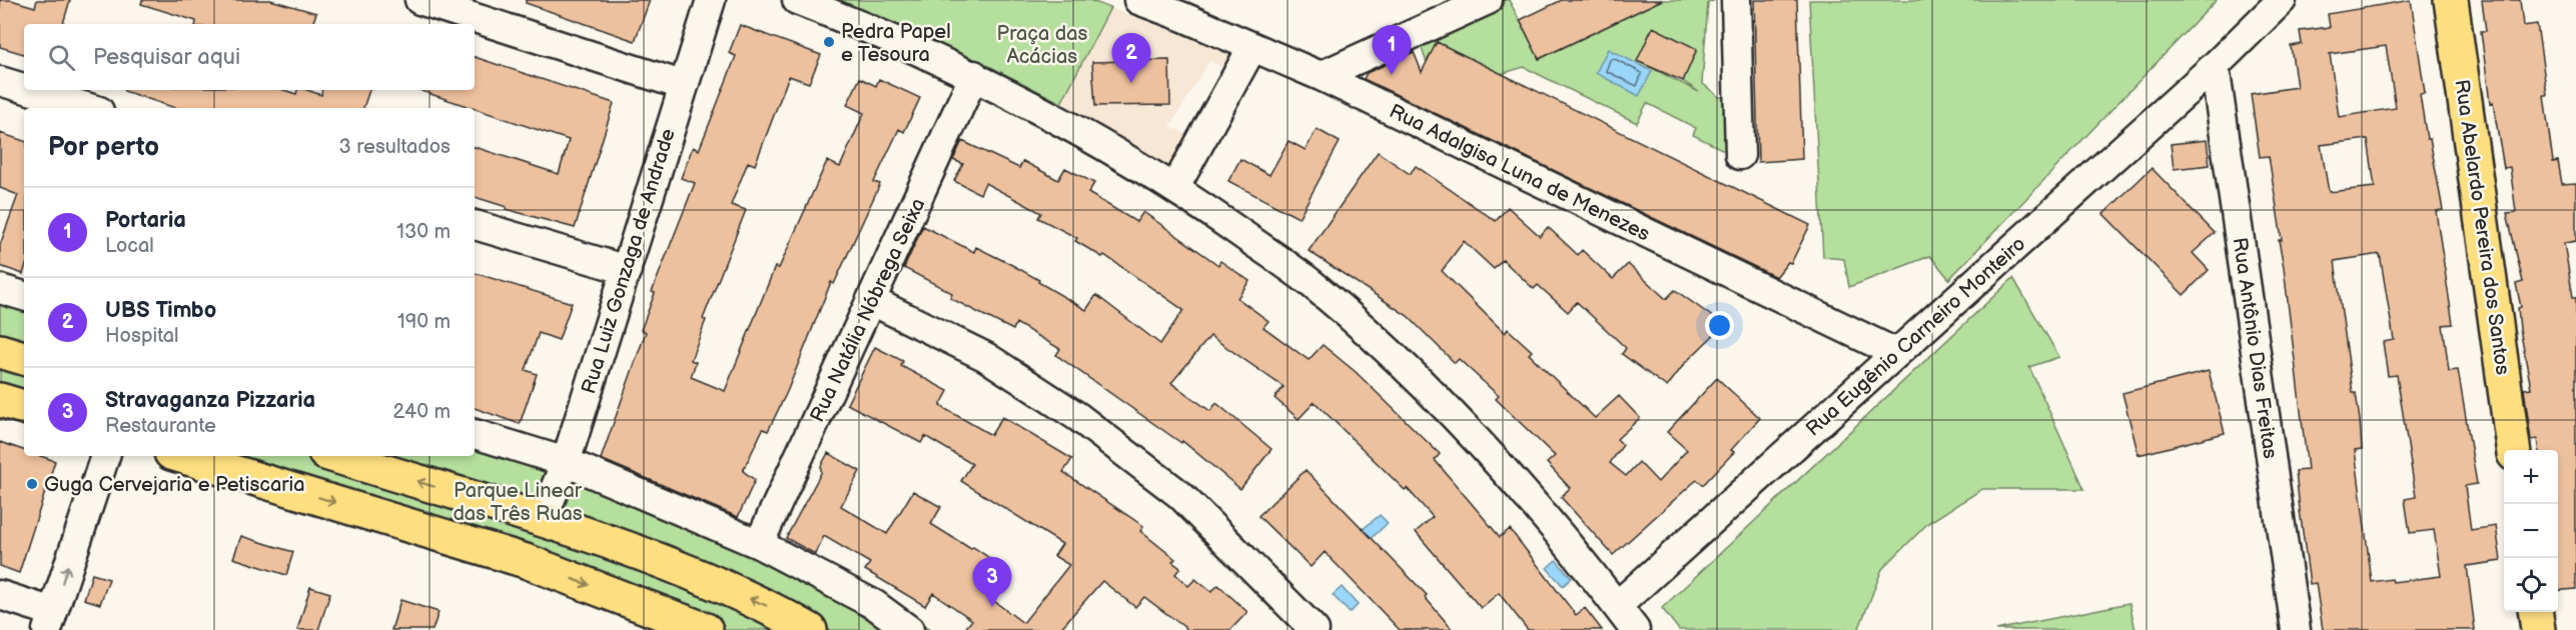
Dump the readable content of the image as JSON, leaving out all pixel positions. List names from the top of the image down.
{
  "streets": {
    "main road": ["Rua Abelardo Pereira dos Santos"],
    "street": [
      "Rua Adalgisa Luna de Menezes",
      "Rua Luiz Gonzaga de Andrade",
      "Rua Natália Nóbrega Seixa",
      "Rua Eugênio Carneiro Monteiro",
      "Rua Antônio Dias Freitas"
    ]
  },
  "crossings": [
    ["Rua Adalgisa Luna de Menezes", "Rua Eugênio Carneiro Monteiro"],
    ["Rua Eugênio Carneiro Monteiro", "Rua Antônio Dias Freitas"]
  ],
  "parks": ["Praça das Acácias", "Parque Linear das Três Ruas"],
  "places": ["Pedra Papel e Tesoura", "Guga Cervejaria e Petiscaria"],
  "page": {
    "search": "Pesquisar aqui",
    "pins": ["1", "2", "3"],
    "heading": ["Por perto", "3 resultados"],
    "list": [
      {
        "mark": "1",
        "name": "Portaria",
        "note": "Local",
        "value": "130 m"
      },
      {
        "mark": "2",
        "name": "UBS Timbo",
        "note": "Hospital",
        "value": "190 m"
      },
      {
        "mark": "3",
        "name": "Stravaganza Pizzaria",
        "note": "Restaurante",
        "value": "240 m"
      }
    ],
    "map_buttons": ["+", "−"]
  }
}
